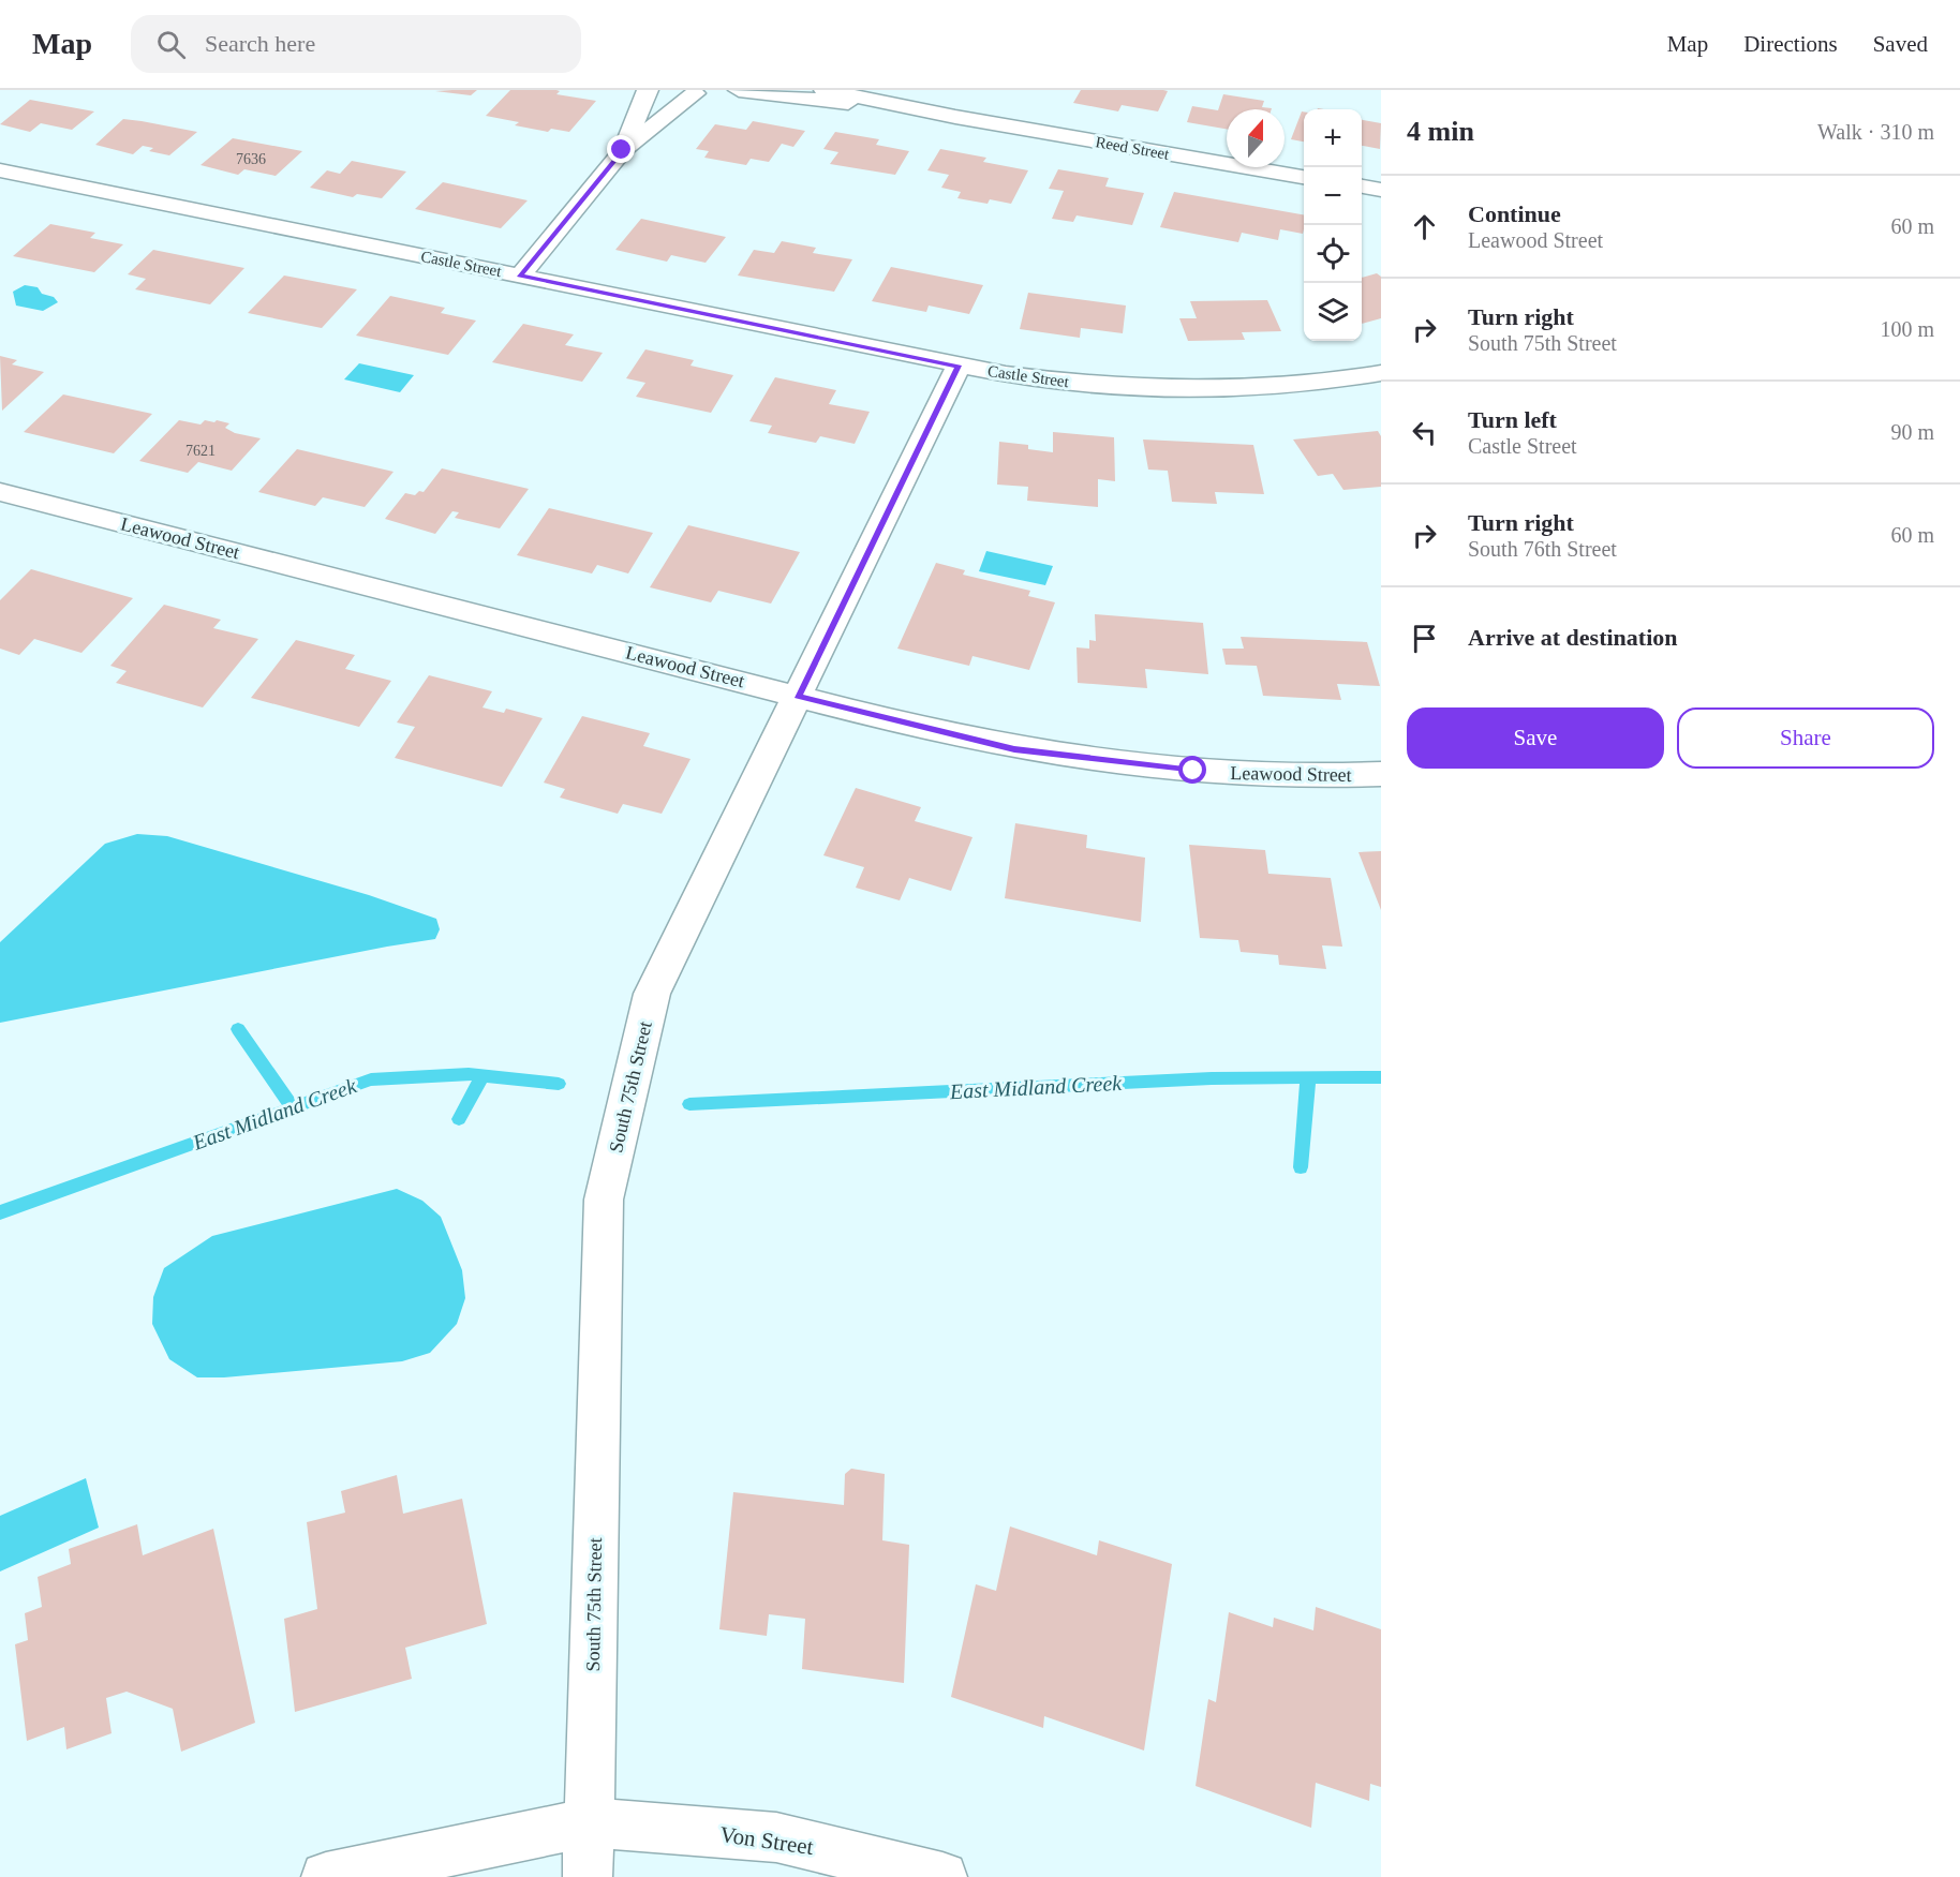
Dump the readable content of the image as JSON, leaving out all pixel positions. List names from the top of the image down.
{
  "streets": {
    "street": [
      "Reed Street",
      "Castle Street",
      "Leawood Street",
      "South 75th Street",
      "Von Street"
    ]
  },
  "crossings": [
    ["Castle Street", "South 75th Street"],
    ["Leawood Street", "South 75th Street"],
    ["South 75th Street", "Von Street"]
  ],
  "water": ["East Midland Creek"],
  "house_numbers": ["7636", "7621"],
  "north": "top",
  "page": {
    "header": "Map",
    "search": "Search here",
    "nav": ["Map", "Directions", "Saved"],
    "heading": ["4 min", "Walk · 310 m"],
    "map_buttons": ["+", "−"],
    "list": [
      ["Continue", "Leawood Street", "60 m"],
      ["Turn right", "South 75th Street", "100 m"],
      ["Turn left", "Castle Street", "90 m"],
      ["Turn right", "South 76th Street", "60 m"],
      "Arrive at destination"
    ],
    "buttons": ["Save", "Share"]
  }
}
